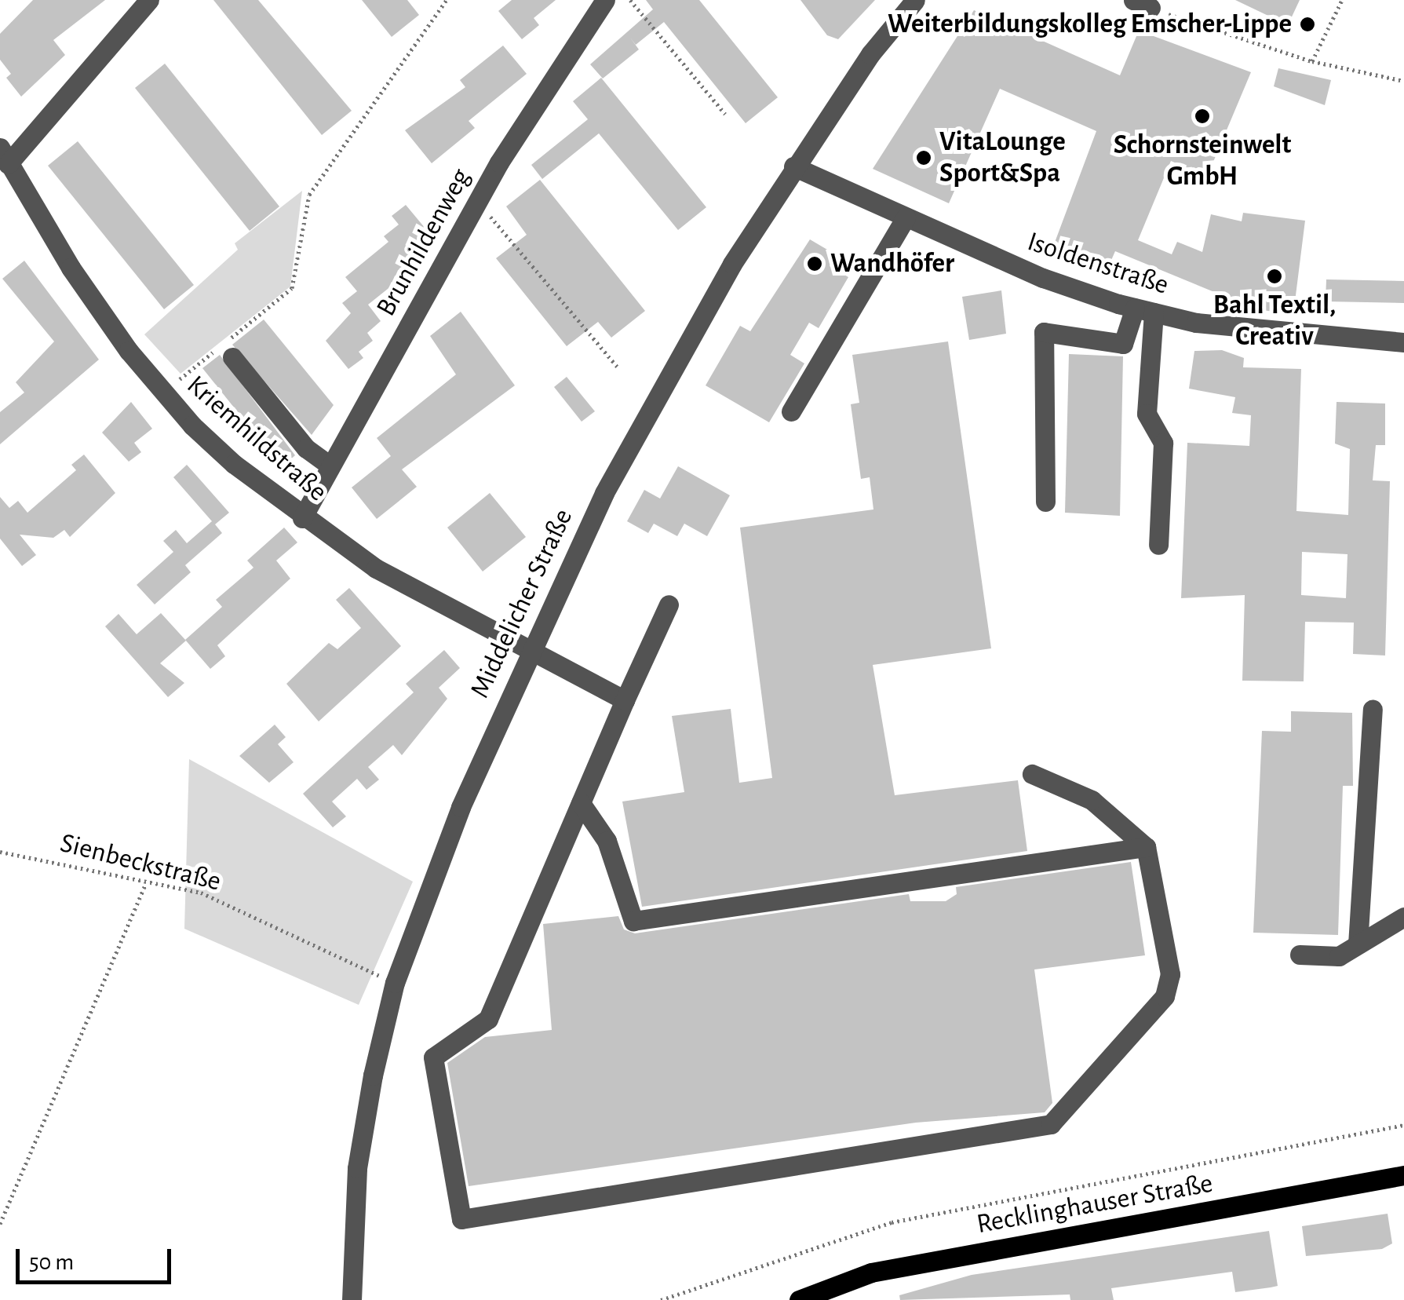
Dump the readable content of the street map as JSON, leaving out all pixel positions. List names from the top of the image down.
{
  "streets": {
    "main road": ["Recklinghauser Straße"],
    "street": [
      "Brunhildenweg",
      "Isoldenstraße",
      "Kriemhildstraße",
      "Middelicher Straße"
    ],
    "path": ["Sienbeckstraße"]
  },
  "crossings": [
    ["Brunhildenweg", "Kriemhildstraße"],
    ["Isoldenstraße", "Middelicher Straße"],
    ["Kriemhildstraße", "Middelicher Straße"],
    ["Middelicher Straße", "Sienbeckstraße"]
  ],
  "places": [
    "Weiterbildungskolleg Emscher-Lippe",
    "Schornsteinwelt GmbH",
    "VitaLounge Sport&Spa",
    "Wandhöfer",
    "Bahl Textil, Creativ"
  ],
  "scale_bar": "50 m"
}
